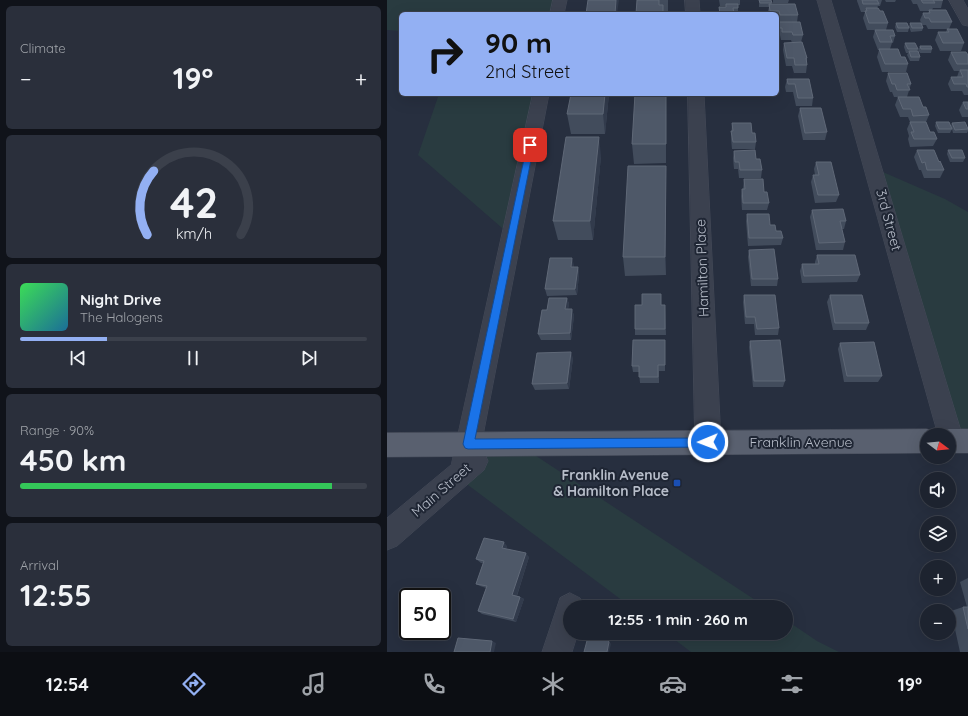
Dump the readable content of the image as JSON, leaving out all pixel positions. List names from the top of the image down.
{
  "streets": {
    "main road": ["Franklin Avenue"],
    "street": ["3rd Street", "Hamilton Place", "Main Street"]
  },
  "crossings": [
    ["Hamilton Place", "Franklin Avenue"],
    ["Franklin Avenue", "Main Street"]
  ],
  "places": {
    "transit": ["Franklin Avenue & Hamilton Place"]
  },
  "north": "right",
  "page": {
    "tile": [
      "Climate",
      ["Range · 90%", "450 km"],
      ["Arrival", "12:55"]
    ],
    "turn": ["90 m", "2nd Street"],
    "heat": ["−", "19°", "+"],
    "song": ["Night Drive", "The Halogens"],
    "map_buttons": ["+", "−"],
    "limit": "50",
    "trip": "12:55 · 1 min · 260 m",
    "tabs": ["12:54", "19°"],
    "gauge": ["42", "km/h"]
  }
}
